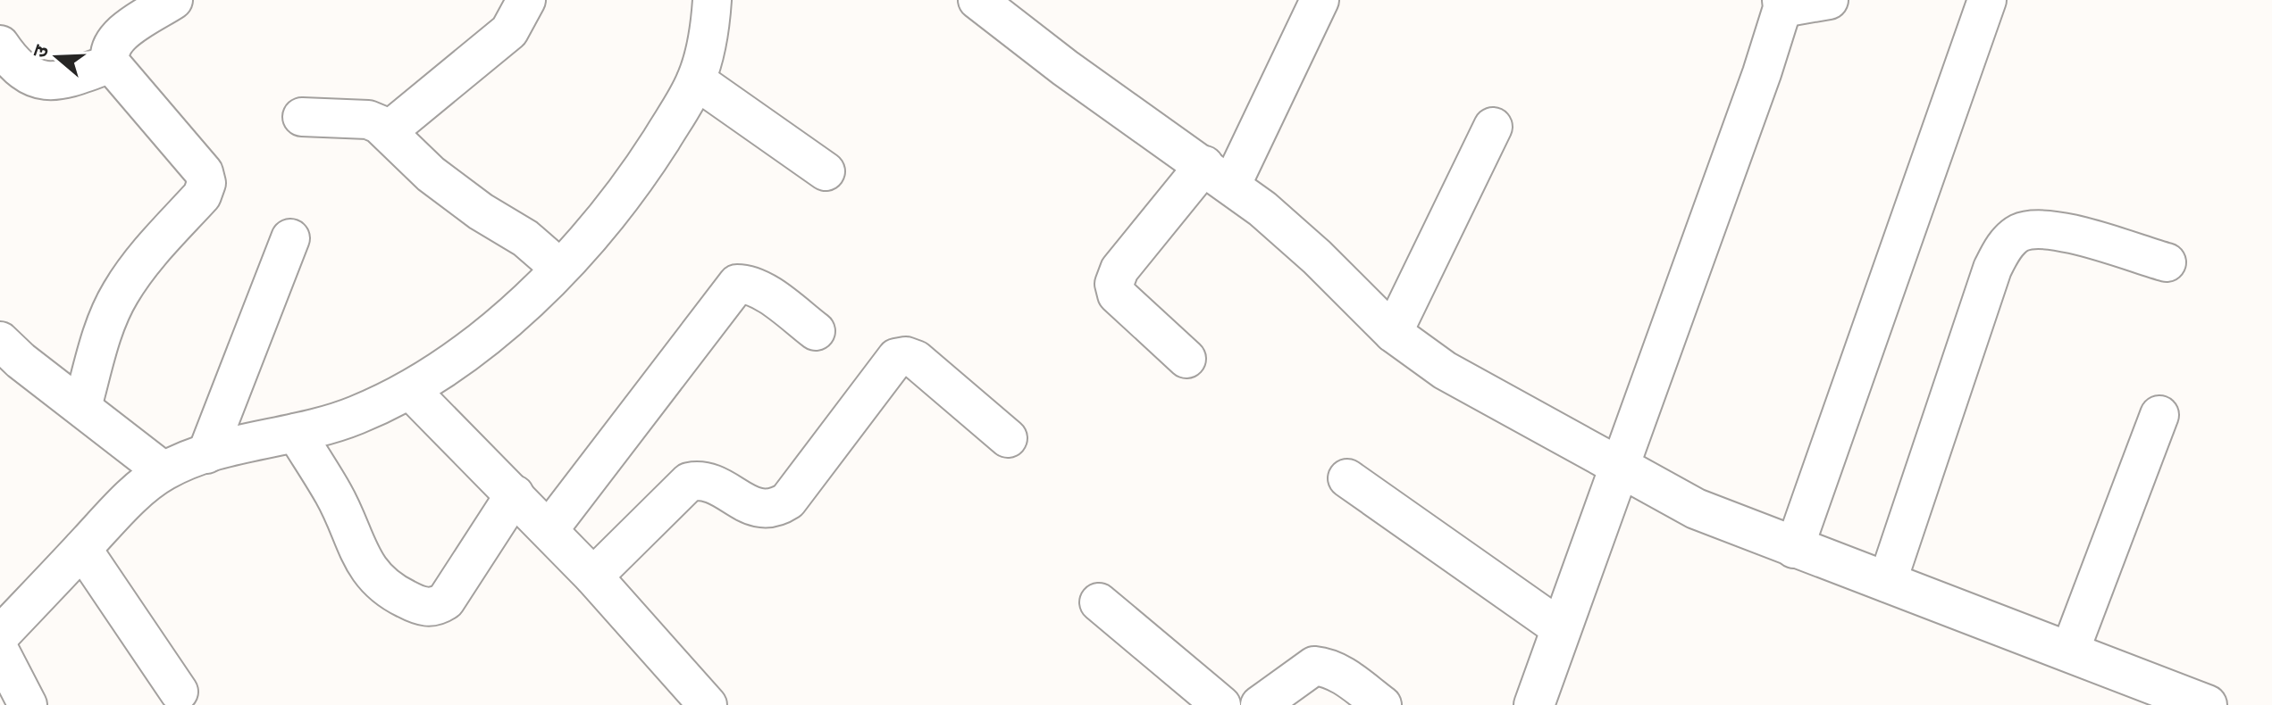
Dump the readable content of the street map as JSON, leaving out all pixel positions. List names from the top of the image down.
{
  "north": "left"
}
